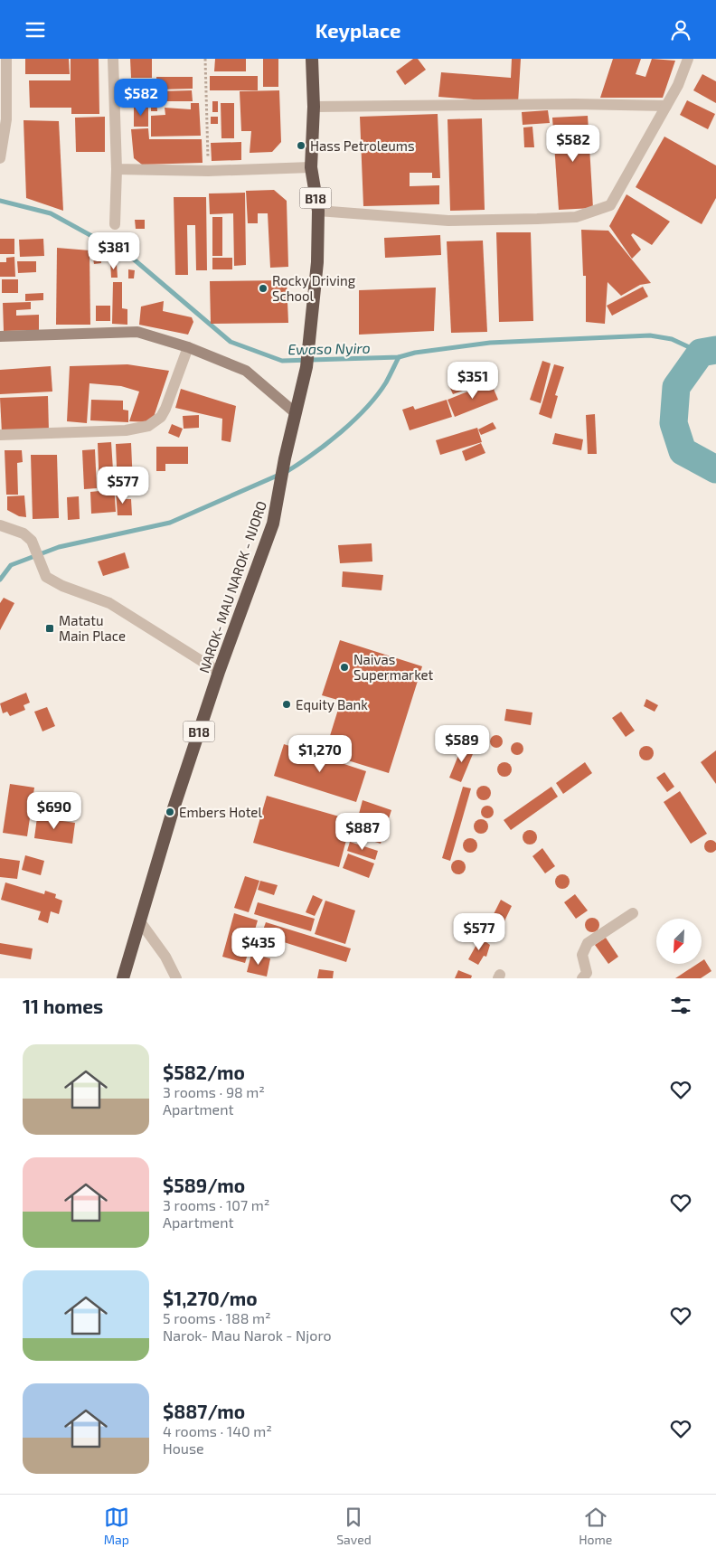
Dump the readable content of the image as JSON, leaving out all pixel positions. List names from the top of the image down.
{
  "streets": {
    "highway": ["B18", "NAROK- MAU NAROK - NJORO"]
  },
  "water": ["Ewaso Nyiro"],
  "places": {
    "other": [
      "Hass Petroleums",
      "Rocky Driving School",
      "Naivas Supermarket",
      "Equity Bank",
      "Embers Hotel"
    ],
    "transit": ["Matatu Main Place"]
  },
  "north": "bottom left",
  "page": {
    "header": "Keyplace",
    "price": [
      "$582",
      "$582",
      "$381",
      "$351",
      "$577",
      "$589",
      "$1,270",
      "$690",
      "$887",
      "$577",
      "$435"
    ],
    "heading": "11 homes",
    "list": [
      {
        "name": "$582/mo",
        "note": "3 rooms · 98 m² · Apartment"
      },
      {
        "name": "$589/mo",
        "note": "3 rooms · 107 m² · Apartment"
      },
      {
        "name": "$1,270/mo",
        "note": "5 rooms · 188 m² · Narok- Mau Narok - Njoro"
      },
      {
        "name": "$887/mo",
        "note": "4 rooms · 140 m² · House"
      }
    ],
    "tabs": ["Map", "Saved", "Home"]
  }
}
